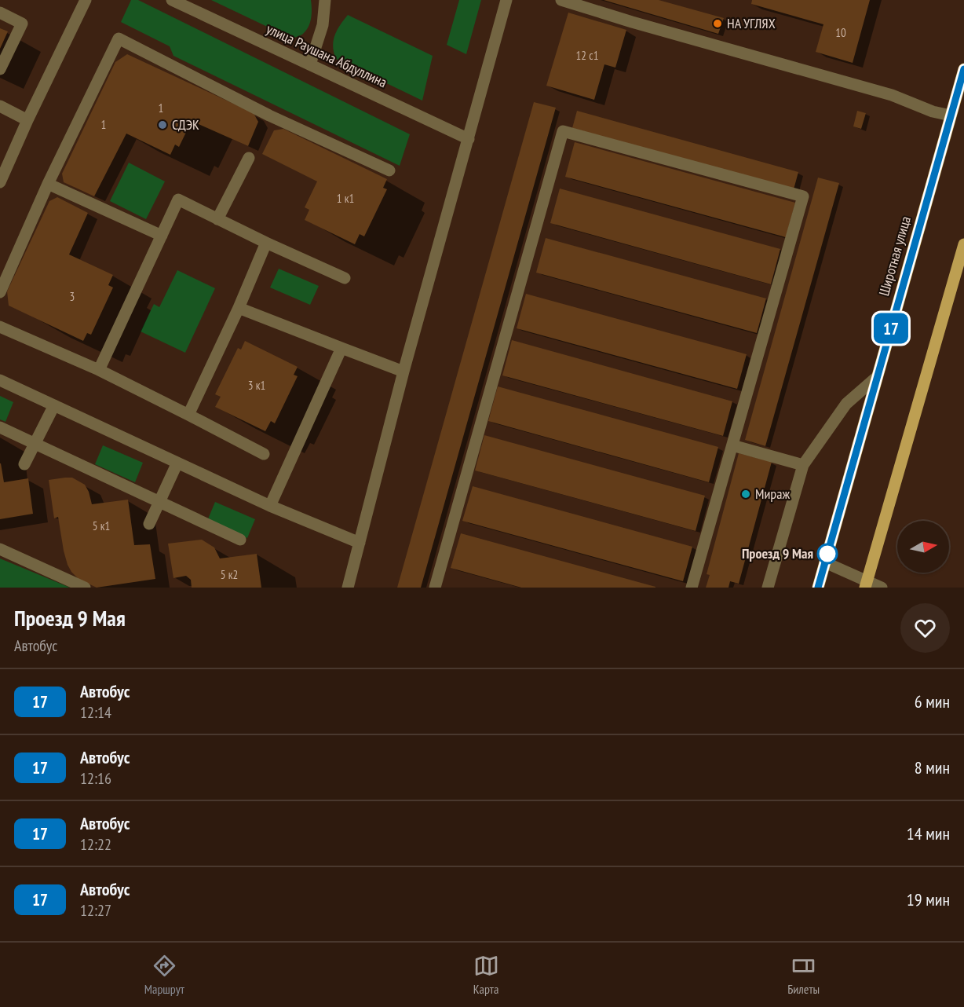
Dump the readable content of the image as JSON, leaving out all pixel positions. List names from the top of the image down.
{
  "streets": {
    "main road": ["Широтная улица"],
    "street": ["улица Раушана Абдуллина"]
  },
  "places": [
    "НА УГЛЯХ",
    "СДЭК",
    "Мираж",
    "Проезд 9 Мая"
  ],
  "lines": ["bus line 17"],
  "house_numbers": [
    "10",
    "12 с1",
    "1",
    "1",
    "1 к1",
    "3",
    "3 к1",
    "5 к1",
    "5 к2"
  ],
  "north": "right",
  "page": {
    "on_map": "17",
    "heading": ["Проезд 9 Мая", "Автобус"],
    "list": [
      {
        "mark": "17",
        "name": "Автобус",
        "note": "12:14",
        "value": "6 мин"
      },
      {
        "mark": "17",
        "name": "Автобус",
        "note": "12:16",
        "value": "8 мин"
      },
      {
        "mark": "17",
        "name": "Автобус",
        "note": "12:22",
        "value": "14 мин"
      },
      {
        "mark": "17",
        "name": "Автобус",
        "note": "12:27",
        "value": "19 мин"
      }
    ],
    "tabs": ["Маршрут", "Карта", "Билеты"]
  }
}
